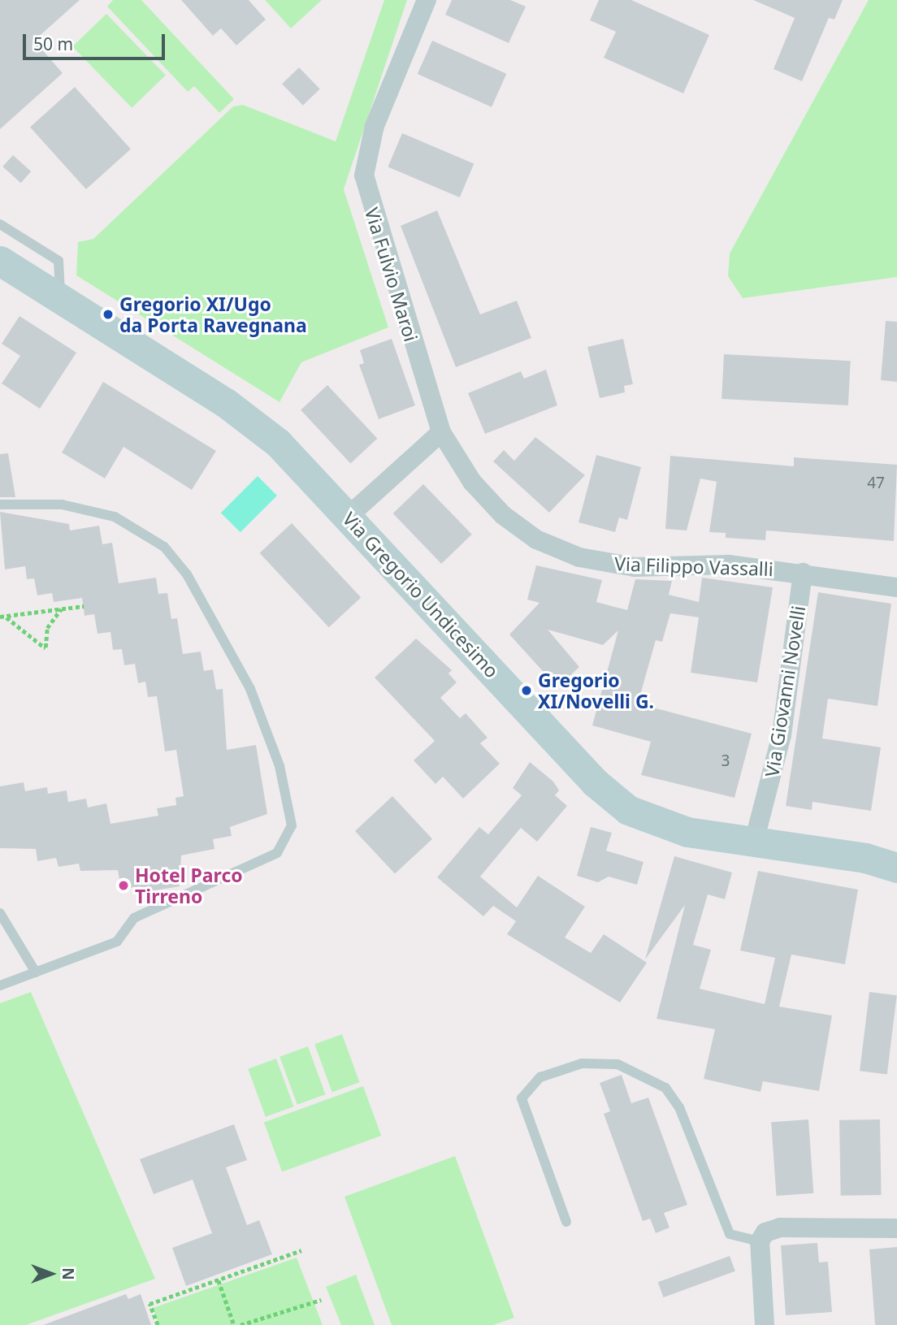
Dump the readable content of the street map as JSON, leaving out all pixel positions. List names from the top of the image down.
{
  "streets": {
    "street": [
      "Via Fulvio Maroi",
      "Via Filippo Vassalli",
      "Via Gregorio Undicesimo",
      "Via Giovanni Novelli"
    ]
  },
  "crossings": [
    ["Via Fulvio Maroi", "Via Filippo Vassalli"],
    ["Via Filippo Vassalli", "Via Giovanni Novelli"],
    ["Via Gregorio Undicesimo", "Via Giovanni Novelli"]
  ],
  "places": ["Gregorio XI/Ugo da Porta Ravegnana", "Gregorio XI/Novelli G.", "Hotel Parco Tirreno"],
  "house_numbers": ["47", "3"],
  "scale_bar": "50 m",
  "north": "right"
}
